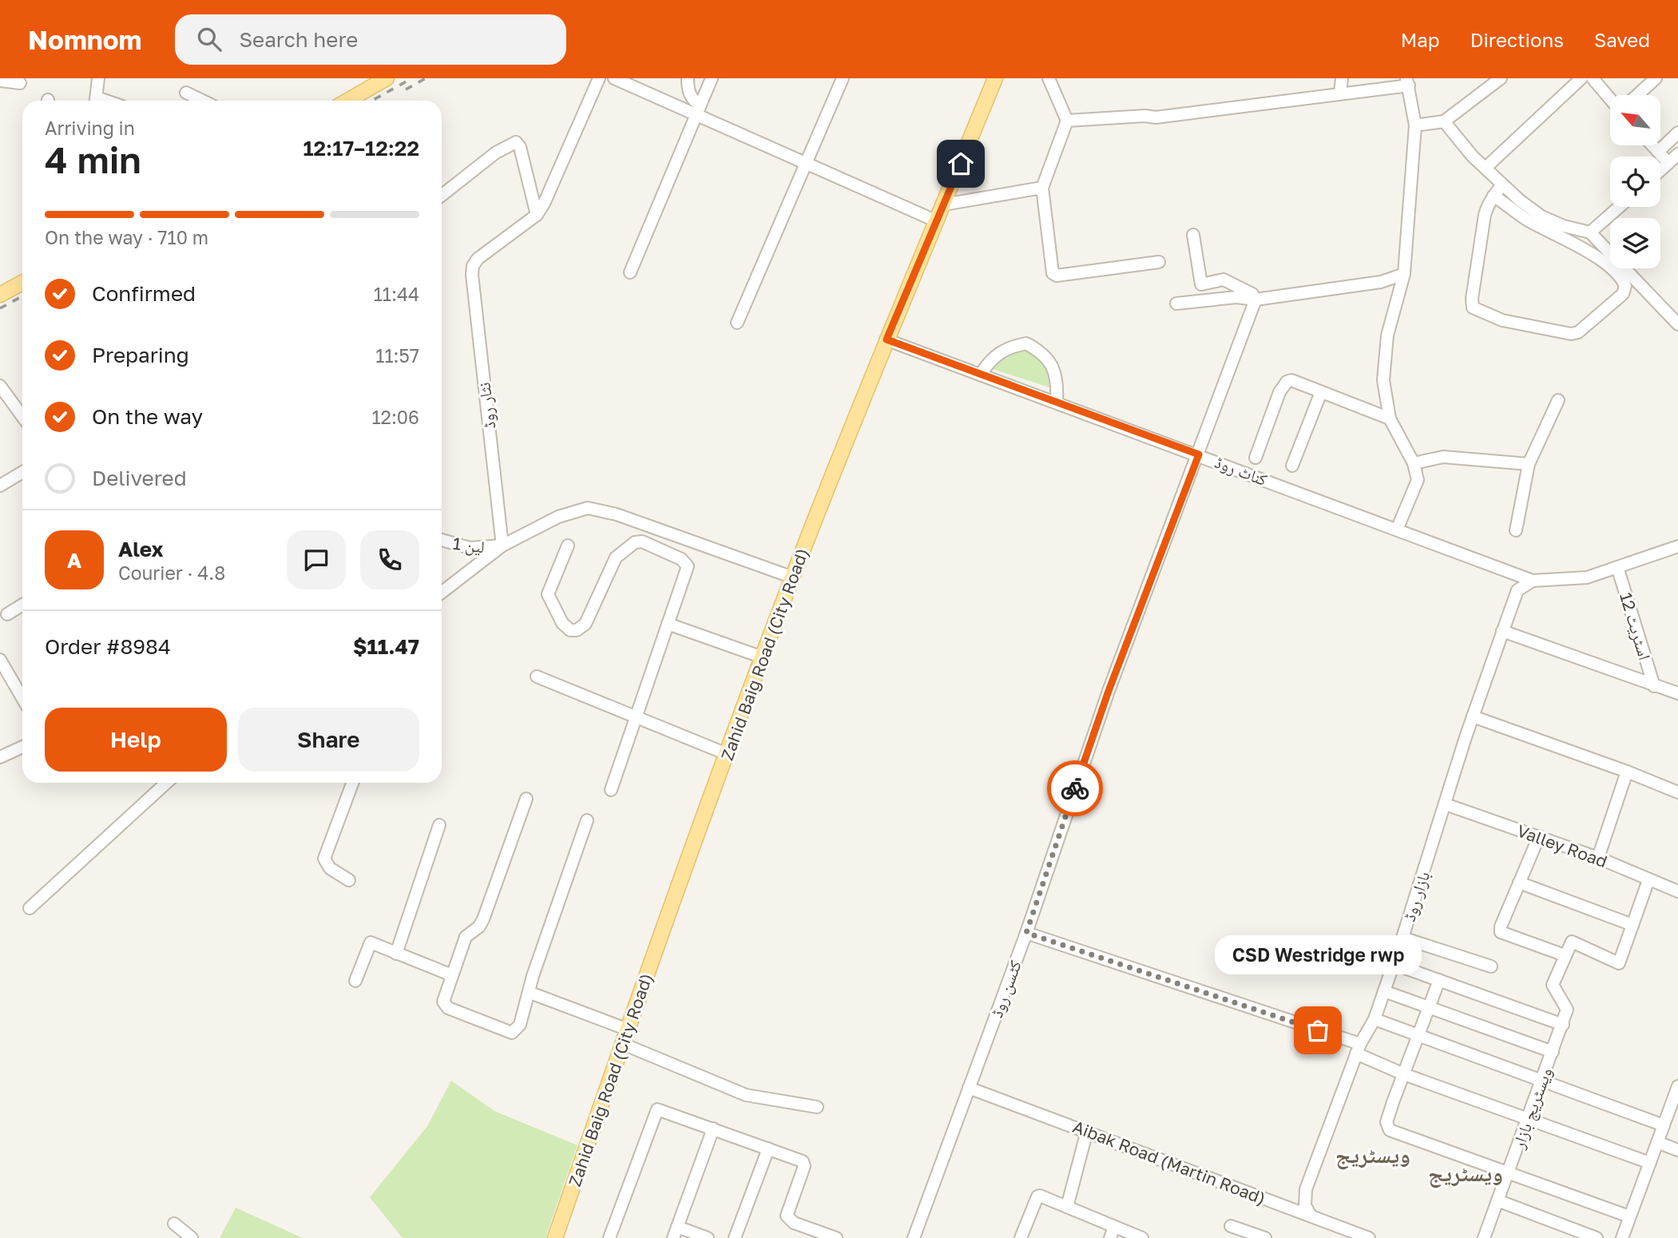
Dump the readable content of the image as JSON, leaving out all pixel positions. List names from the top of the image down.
{
  "streets": {
    "main road": ["Zahid Baig Road (City Road)"],
    "street": [
      "نثار روڈ",
      "کناٹ روڈ",
      "لین 1",
      "اسٹریٹ 12",
      "Valley Road",
      "بازار روڈ",
      "کٹسن روڈ",
      "ویسٹریج بازار",
      "Aibak Road (Martin Road)"
    ]
  },
  "crossings": [
    ["نثار روڈ", "لین 1"],
    ["کناٹ روڈ", "Zahid Baig Road (City Road)"],
    ["کناٹ روڈ", "بازار روڈ"],
    ["کناٹ روڈ", "کٹسن روڈ"],
    ["Valley Road", "بازار روڈ"],
    ["بازار روڈ", "Aibak Road (Martin Road)"],
    ["کٹسن روڈ", "Aibak Road (Martin Road)"]
  ],
  "districts": ["ویسٹریج", "ویسٹریج"],
  "places": ["CSD Westridge rwp"],
  "north": "top left",
  "page": {
    "header": "Nomnom",
    "search": "Search here",
    "nav": ["Map", "Directions", "Saved"],
    "heading": ["4 min", "Arriving in", "12:17–12:22"],
    "panel": [
      "Alex",
      "Courier · 4.8",
      "Order #8984",
      "$11.47"
    ],
    "bar": "On the way · 710 m",
    "list": [
      ["Confirmed", "11:44"],
      ["Preparing", "11:57"],
      ["On the way", "12:06"],
      "Delivered"
    ],
    "round": "A",
    "buttons": ["Help", "Share"],
    "bubble": "CSD Westridge rwp"
  }
}
